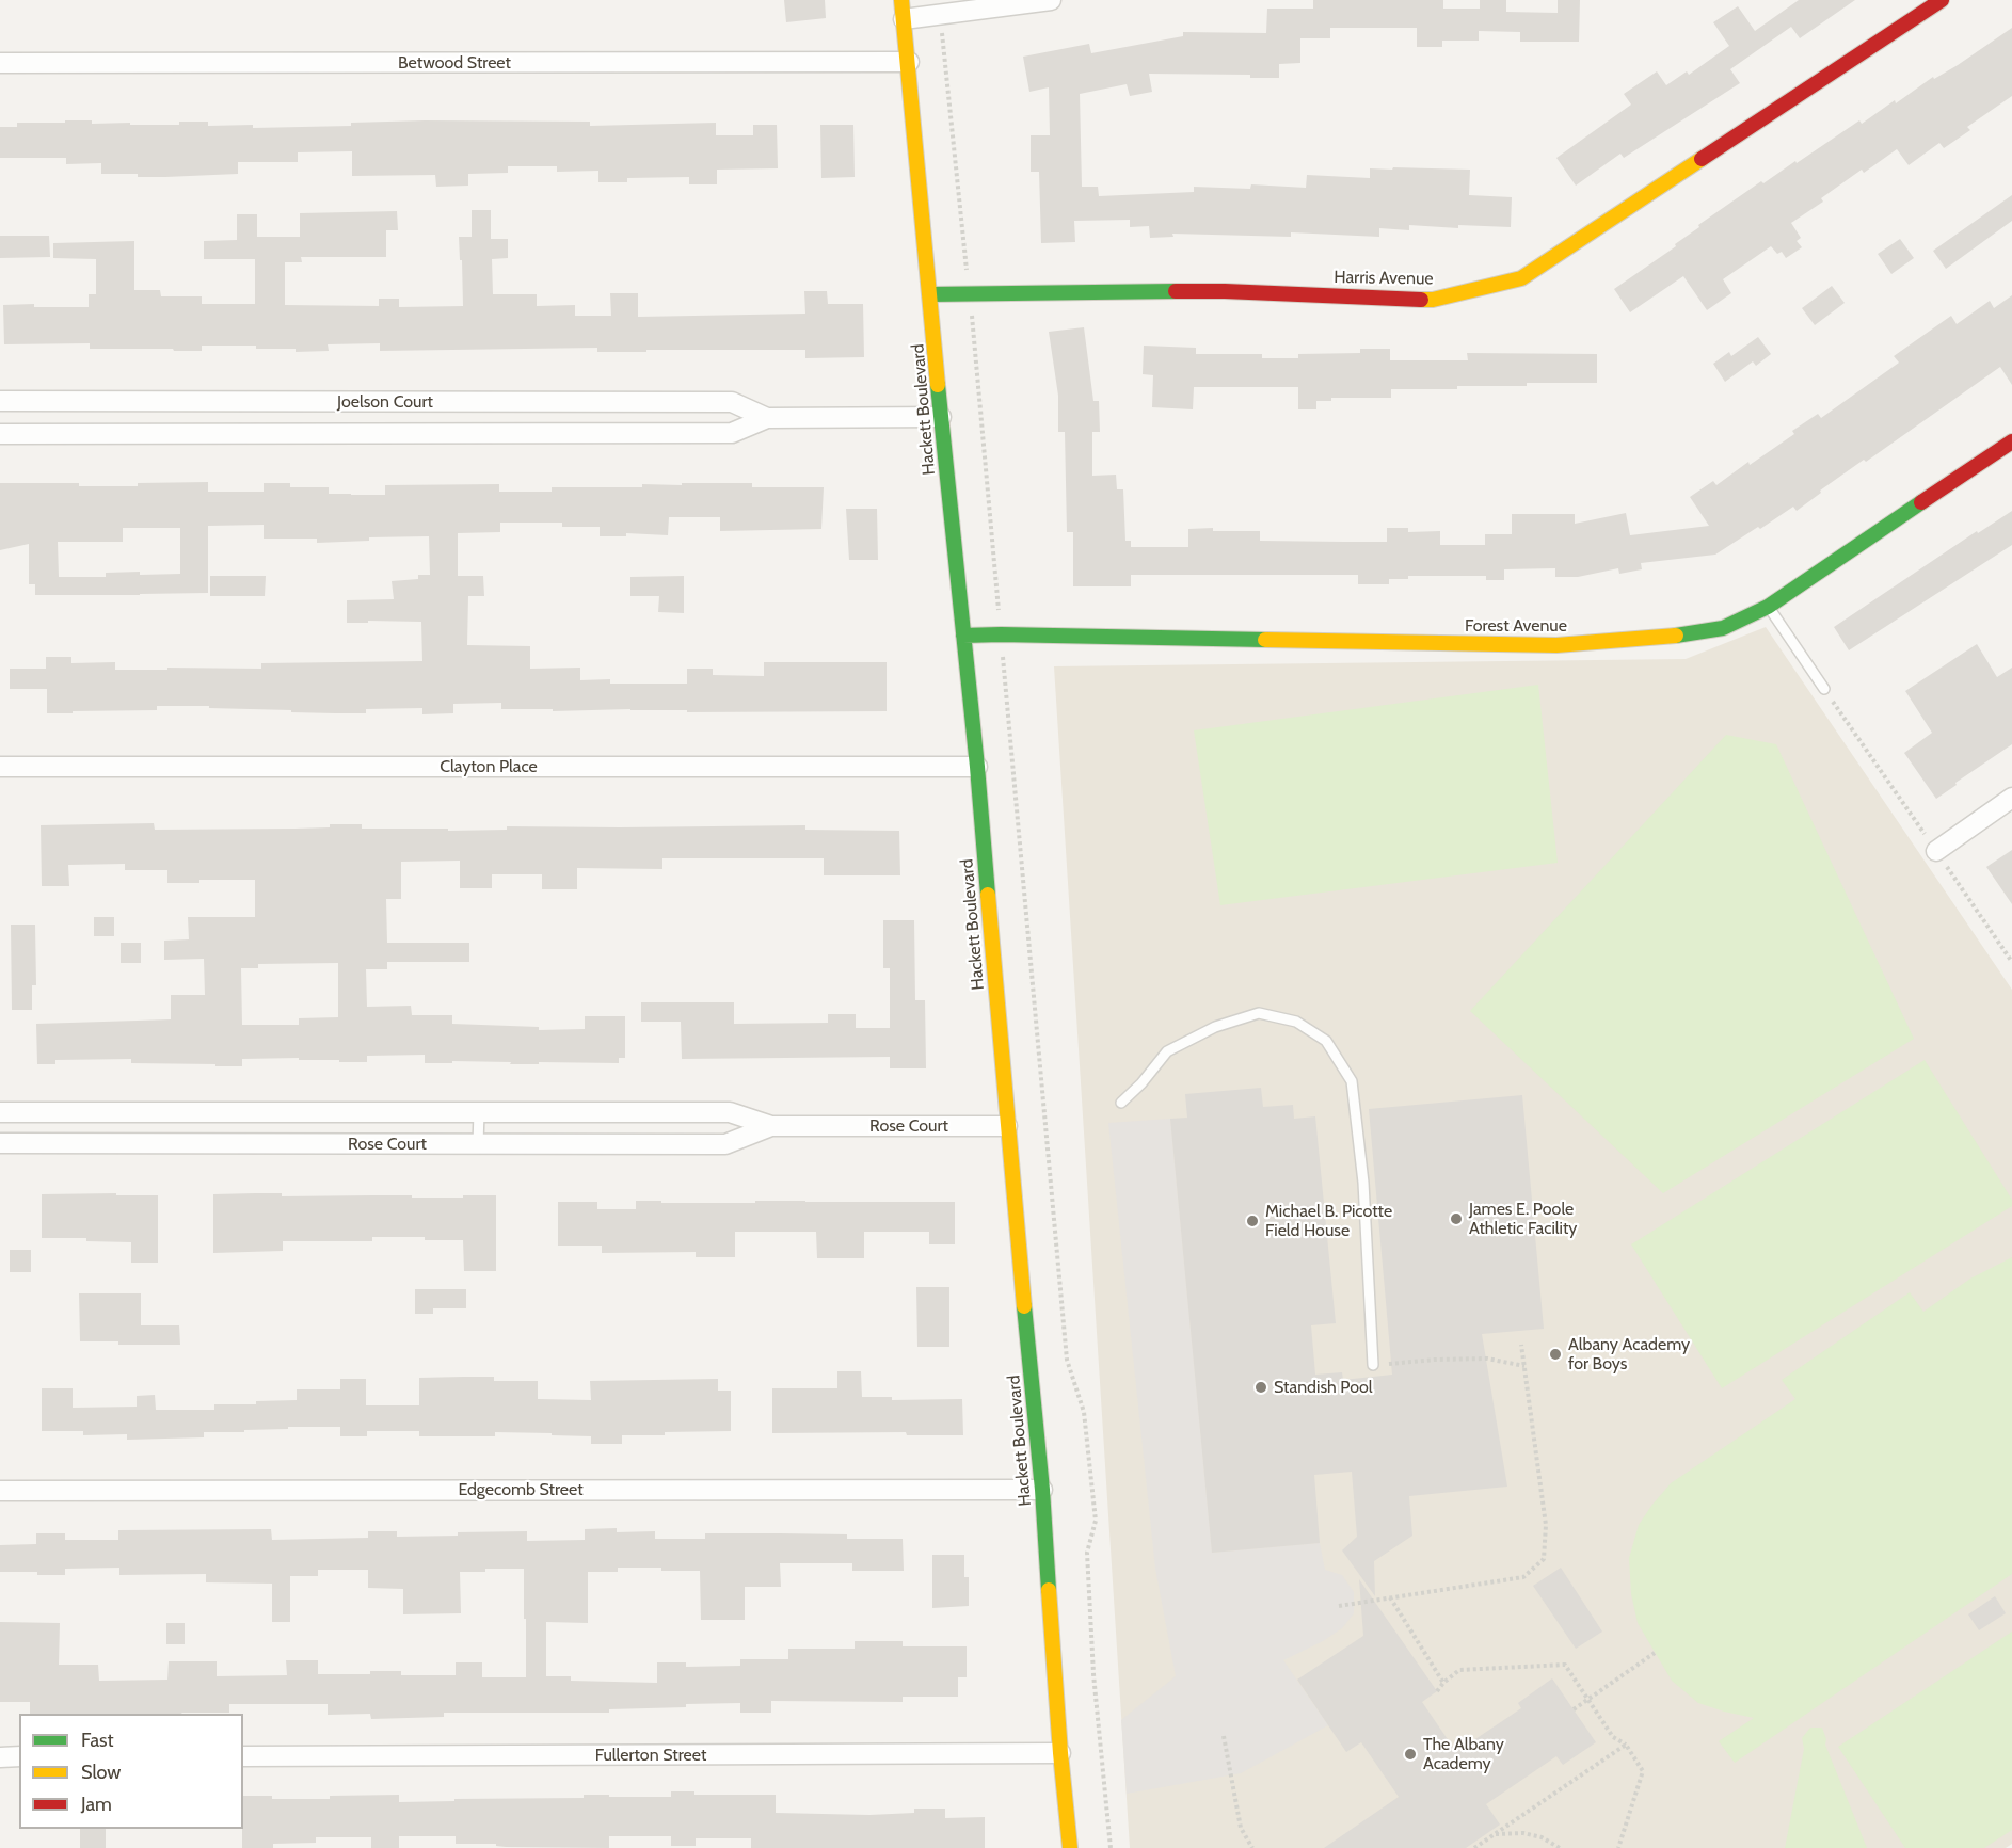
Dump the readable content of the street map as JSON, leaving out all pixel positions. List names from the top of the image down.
{
  "streets": {
    "street": [
      "Betwood Street",
      "Harris Avenue",
      "Joelson Court",
      "Hackett Boulevard",
      "Forest Avenue",
      "Clayton Place",
      "Rose Court",
      "Edgecomb Street",
      "Fullerton Street"
    ]
  },
  "crossings": [
    ["Betwood Street", "Hackett Boulevard"],
    ["Harris Avenue", "Hackett Boulevard"],
    ["Joelson Court", "Hackett Boulevard"],
    ["Hackett Boulevard", "Forest Avenue"],
    ["Hackett Boulevard", "Clayton Place"],
    ["Hackett Boulevard", "Rose Court"],
    ["Hackett Boulevard", "Edgecomb Street"],
    ["Hackett Boulevard", "Fullerton Street"]
  ],
  "places": [
    "James E. Poole Athletic Facility",
    "Michael B. Picotte Field House",
    "Albany Academy for Boys",
    "Standish Pool",
    "The Albany Academy"
  ],
  "legend": ["Fast", "Slow", "Jam"]
}
